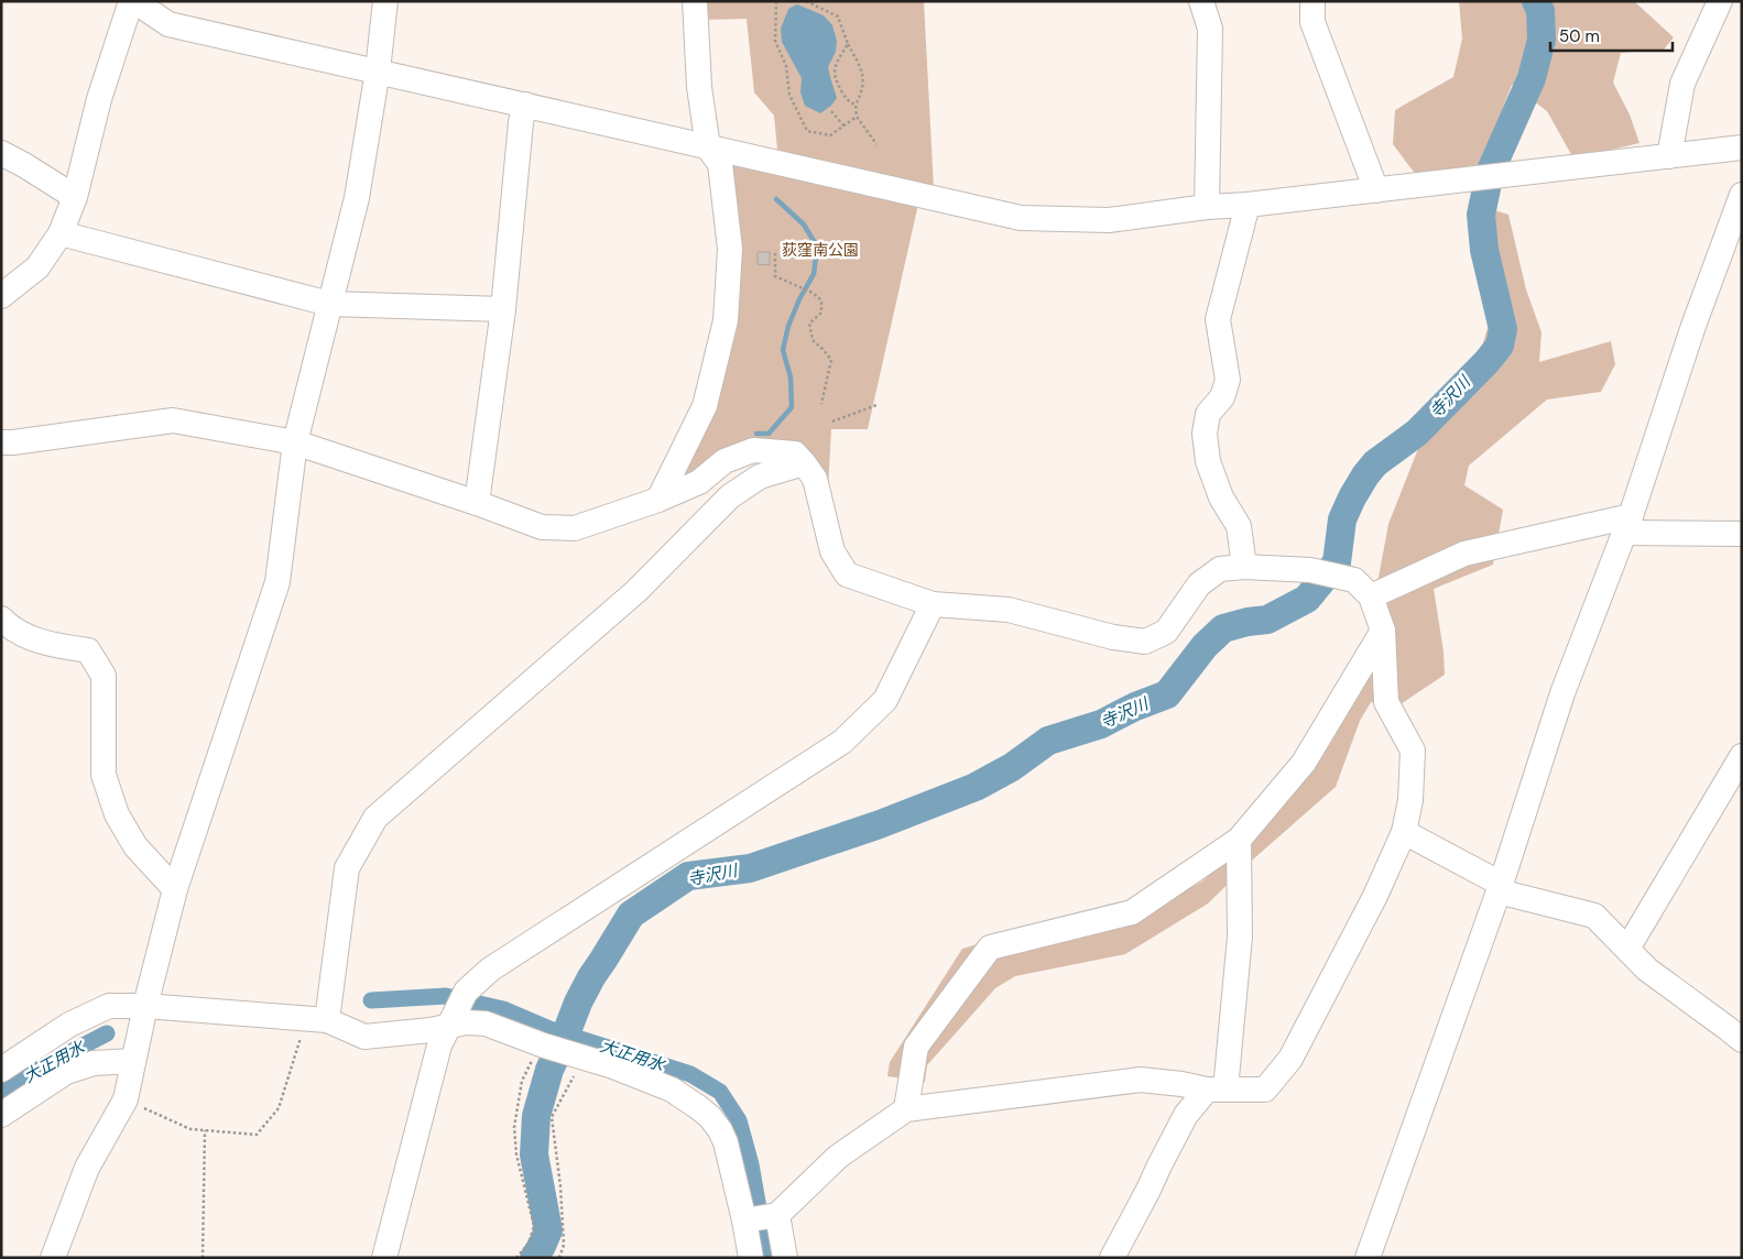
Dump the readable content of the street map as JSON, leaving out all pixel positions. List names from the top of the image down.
{
  "water": ["寺沢川", "大正用水"],
  "parks": ["荻窪南公園"],
  "scale_bar": "50 m"
}
